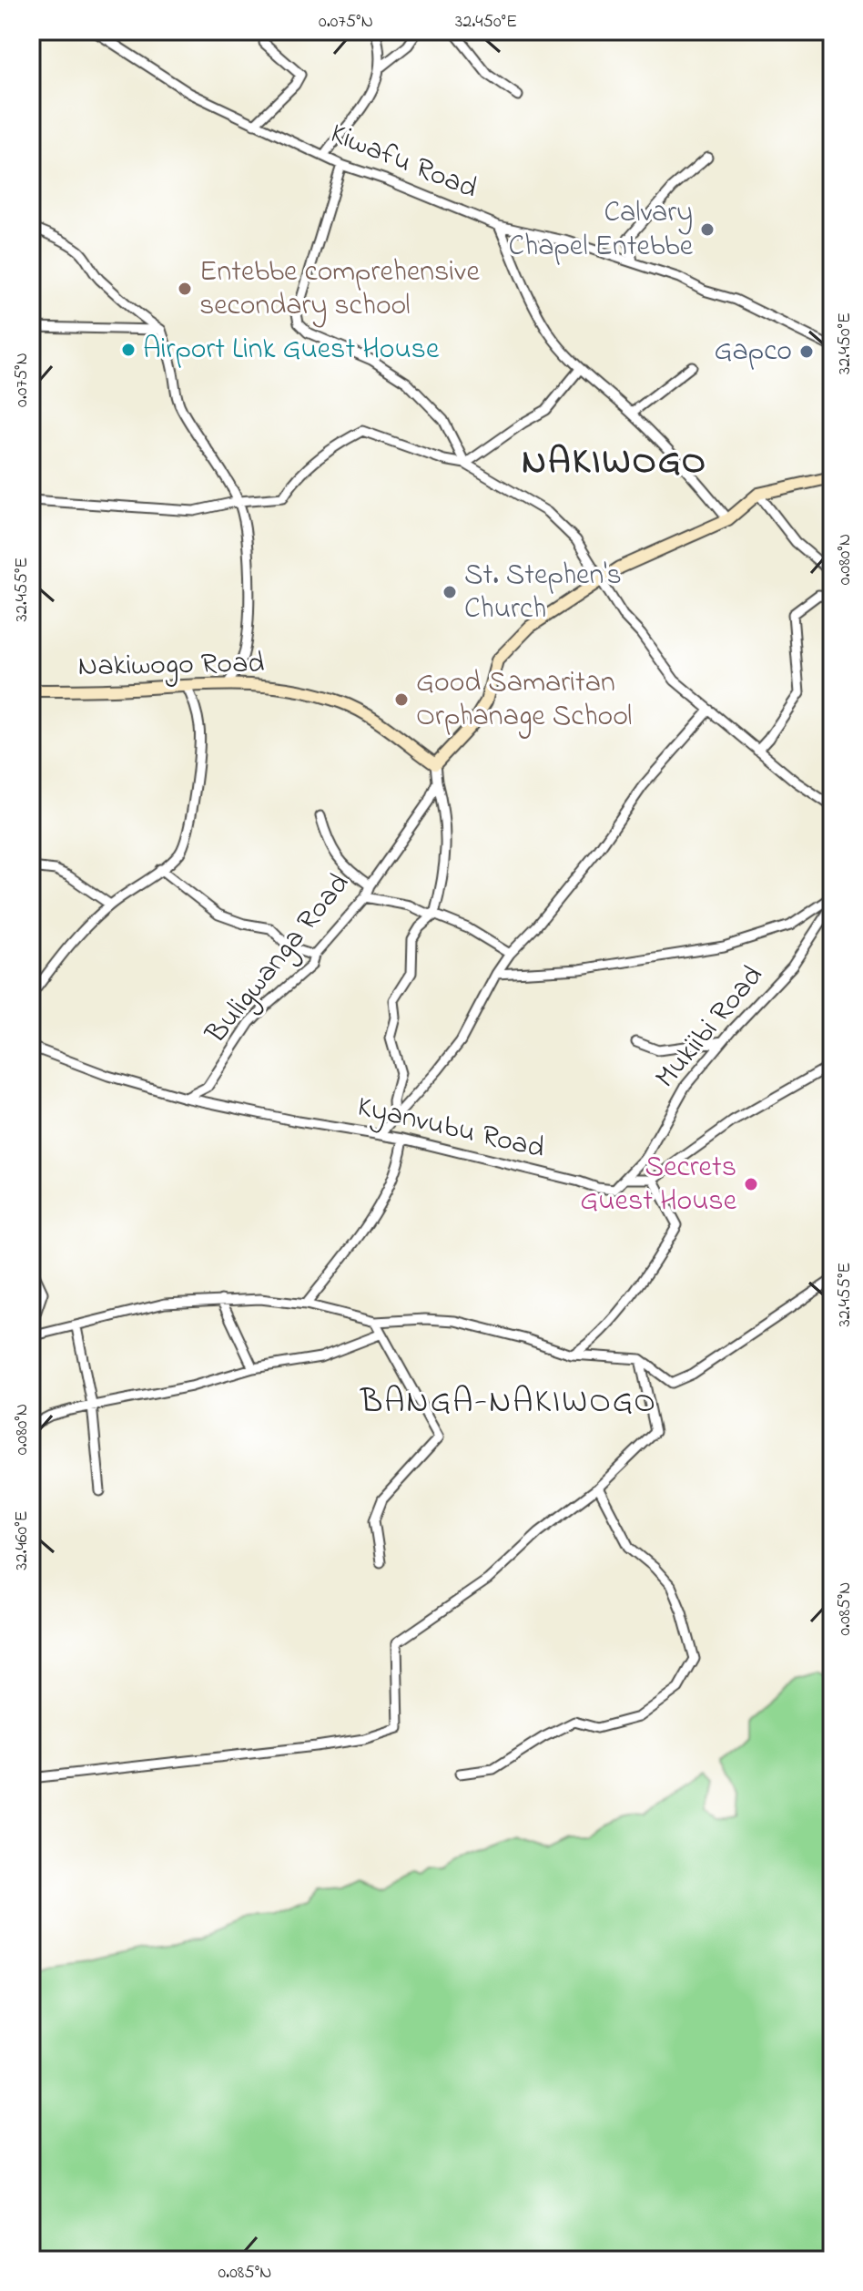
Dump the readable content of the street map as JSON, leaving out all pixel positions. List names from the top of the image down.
{
  "streets": {
    "street": [
      "Kiwafu Road",
      "Nakiwogo Road",
      "Buligwanga Road",
      "Mukiibi Road",
      "Kyanvubu Road"
    ]
  },
  "crossings": [
    ["Buligwanga Road", "Kyanvubu Road"],
    ["Mukiibi Road", "Kyanvubu Road"]
  ],
  "districts": ["NAKIWOGO", "BANGA-NAKIWOGO"],
  "places": [
    "Calvary Chapel Entebbe",
    "Entebbe comprehensive secondary school",
    "Airport Link Guest House",
    "Gapco",
    "St. Stephen's Church",
    "Good Samaritan Orphanage School",
    "Secrets Guest House"
  ],
  "coordinates": [
    "0.075°N",
    "32.450°E",
    "0.080°N",
    "32.455°E",
    "32.460°E",
    "0.085°N"
  ]
}
